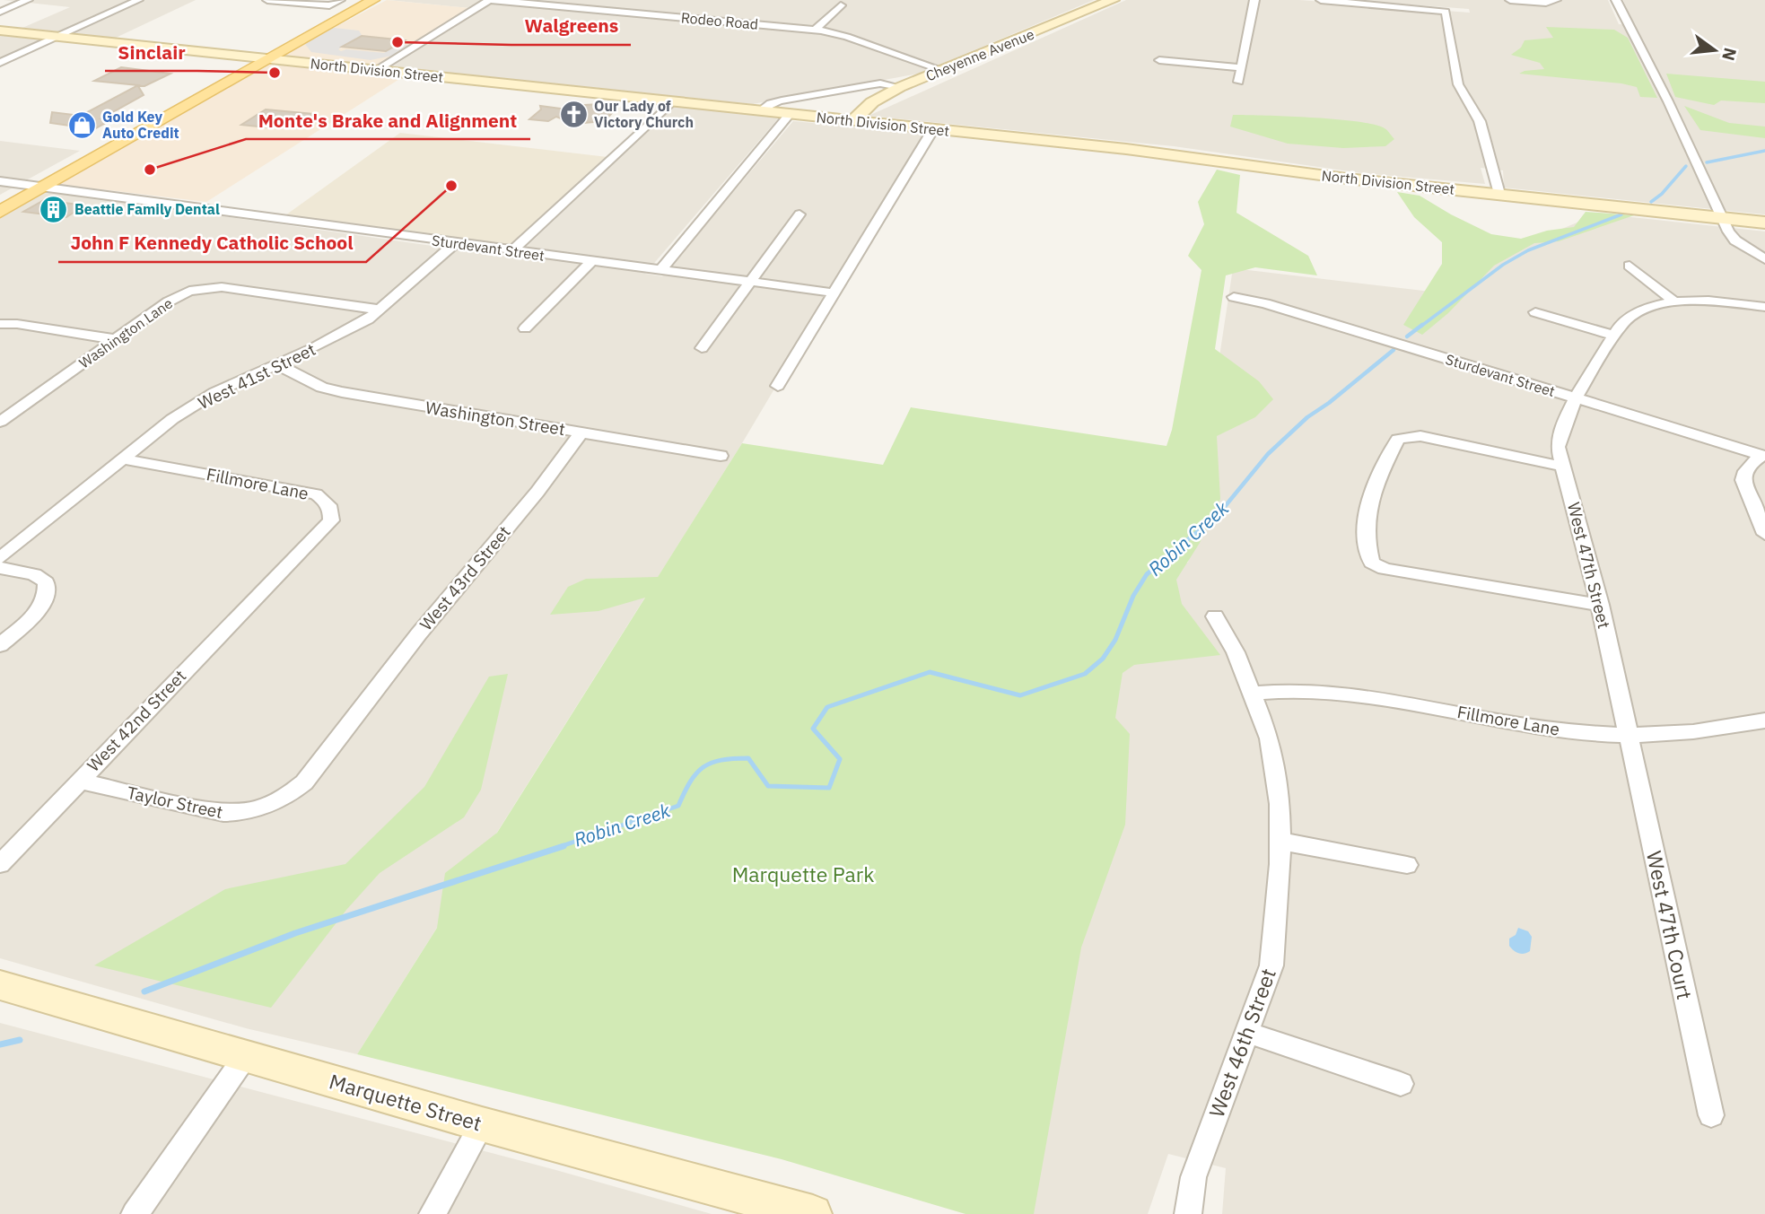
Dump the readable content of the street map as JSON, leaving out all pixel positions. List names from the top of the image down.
{
  "streets": {
    "main road": ["Cheyenne Avenue", "North Division Street", "Marquette Street"],
    "street": [
      "Rodeo Road",
      "Sturdevant Street",
      "Washington Lane",
      "West 41st Street",
      "Washington Street",
      "Fillmore Lane",
      "West 47th Street",
      "West 43rd Street",
      "West 42nd Street",
      "Taylor Street",
      "West 47th Court",
      "West 46th Street"
    ]
  },
  "crossings": [
    ["Rodeo Road", "Cheyenne Avenue"],
    ["Cheyenne Avenue", "North Division Street"],
    ["Sturdevant Street", "West 41st Street"],
    ["Sturdevant Street", "West 47th Street"],
    ["Washington Lane", "West 41st Street"],
    ["West 41st Street", "Washington Street"],
    ["West 41st Street", "Fillmore Lane"],
    ["Washington Street", "West 43rd Street"],
    ["Fillmore Lane", "West 47th Street"],
    ["Fillmore Lane", "West 42nd Street"],
    ["Fillmore Lane", "West 47th Court"],
    ["Fillmore Lane", "West 46th Street"],
    ["West 47th Street", "West 47th Court"],
    ["West 43rd Street", "Taylor Street"],
    ["West 42nd Street", "Taylor Street"]
  ],
  "water": ["Robin Creek"],
  "parks": ["Marquette Park"],
  "places": {
    "other": [
      "Walgreens",
      "Sinclair",
      "Monte's Brake and Alignment",
      "John F Kennedy Catholic School"
    ],
    "church": ["Our Lady of Victory Church"],
    "shop": ["Gold Key Auto Credit"],
    "building": ["Beattie Family Dental"]
  },
  "north": "right"
}
